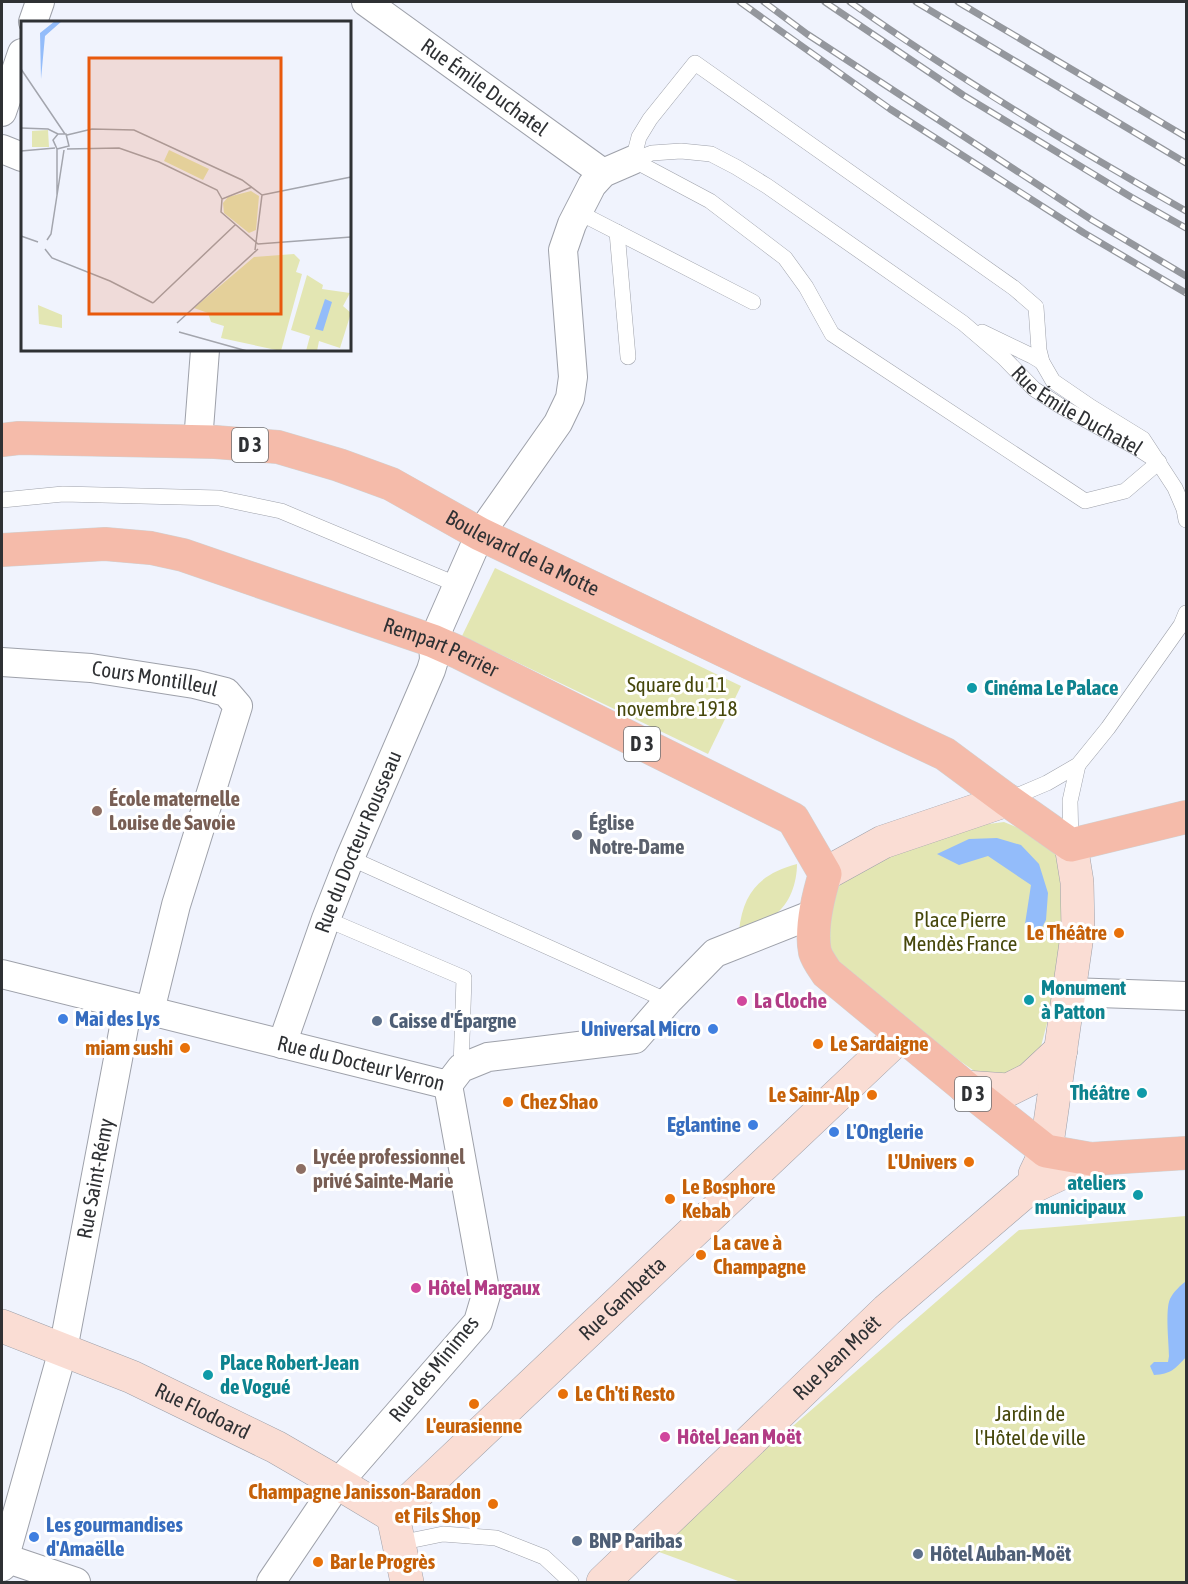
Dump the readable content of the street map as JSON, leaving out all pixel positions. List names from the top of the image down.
{
  "streets": {
    "main road": [
      "D 3",
      "Boulevard de la Motte",
      "Rempart Perrier",
      "Rue Gambetta",
      "Rue Jean Moët",
      "Rue Flodoard"
    ],
    "street": [
      "Rue Émile Duchatel",
      "Cours Montilleul",
      "Rue du Docteur Rousseau",
      "Rue du Docteur Verron",
      "Rue Saint-Rémy",
      "Rue des Minimes"
    ]
  },
  "crossings": [
    ["Rue Émile Duchatel", "Rue du Docteur Rousseau"],
    ["D 3", "Boulevard de la Motte"],
    ["D 3", "Rempart Perrier"],
    ["D 3", "Rue du Docteur Verron"],
    ["D 3", "Rue Gambetta"],
    ["D 3", "Rue Jean Moët"],
    ["Boulevard de la Motte", "Rue du Docteur Rousseau"],
    ["Rempart Perrier", "Rue du Docteur Rousseau"],
    ["Cours Montilleul", "Rue du Docteur Verron"],
    ["Cours Montilleul", "Rue Saint-Rémy"],
    ["Rue du Docteur Rousseau", "Rue du Docteur Verron"],
    ["Rue du Docteur Verron", "Rue Saint-Rémy"],
    ["Rue du Docteur Verron", "Rue des Minimes"],
    ["Rue Saint-Rémy", "Rue Flodoard"],
    ["Rue Gambetta", "Rue Flodoard"],
    ["Rue des Minimes", "Rue Flodoard"]
  ],
  "parks": ["Square du 11 novembre 1918", "Place Pierre Mendès France", "Jardin de l'Hôtel de ville"],
  "places": [
    "Cinéma Le Palace",
    "École maternelle Louise de Savoie",
    "Église Notre-Dame",
    "Le Théâtre",
    "Monument à Patton",
    "La Cloche",
    "Mai des Lys",
    "Caisse d'Épargne",
    "Universal Micro",
    "Le Sardaigne",
    "miam sushi",
    "Théâtre",
    "Le Sainr-Alp",
    "Chez Shao",
    "Eglantine",
    "L'Onglerie",
    "L'Univers",
    "Lycée professionnel privé Sainte-Marie",
    "ateliers municipaux",
    "Le Bosphore Kebab",
    "La cave à Champagne",
    "Hôtel Margaux",
    "Place Robert-Jean de Vogué",
    "Le Ch'ti Resto",
    "L'eurasienne",
    "Hôtel Jean Moët",
    "Champagne Janisson-Baradon et Fils Shop",
    "Les gourmandises d'Amaëlle",
    "BNP Paribas",
    "Hôtel Auban-Moët",
    "Bar le Progrès"
  ]
}
